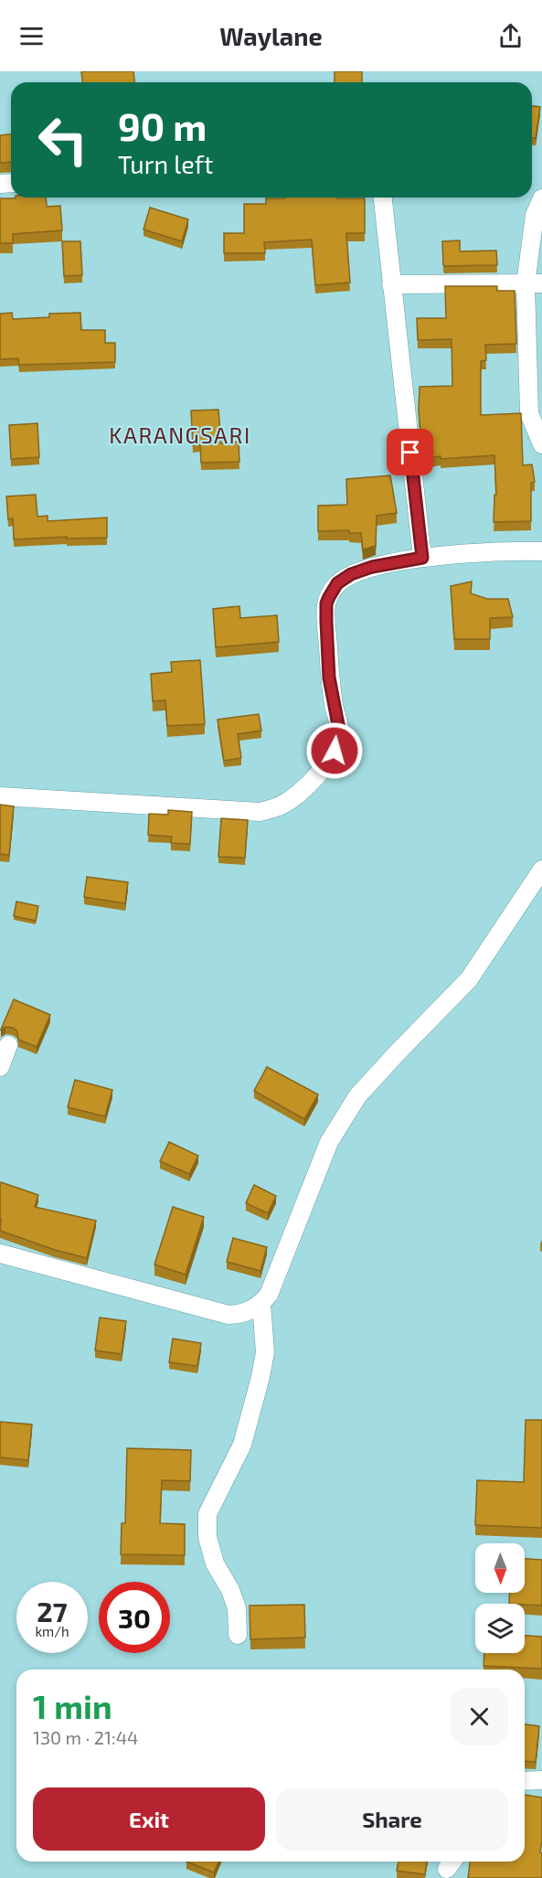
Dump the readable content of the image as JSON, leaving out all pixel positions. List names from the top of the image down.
{
  "districts": ["KARANGSARI"],
  "north": "bottom",
  "page": {
    "header": "Waylane",
    "turn": ["90 m", "Turn left"],
    "speed": "27 km/h",
    "limit": "30",
    "heading": ["1 min", "130 m · 21:44"],
    "buttons": ["Exit", "Share"]
  }
}
